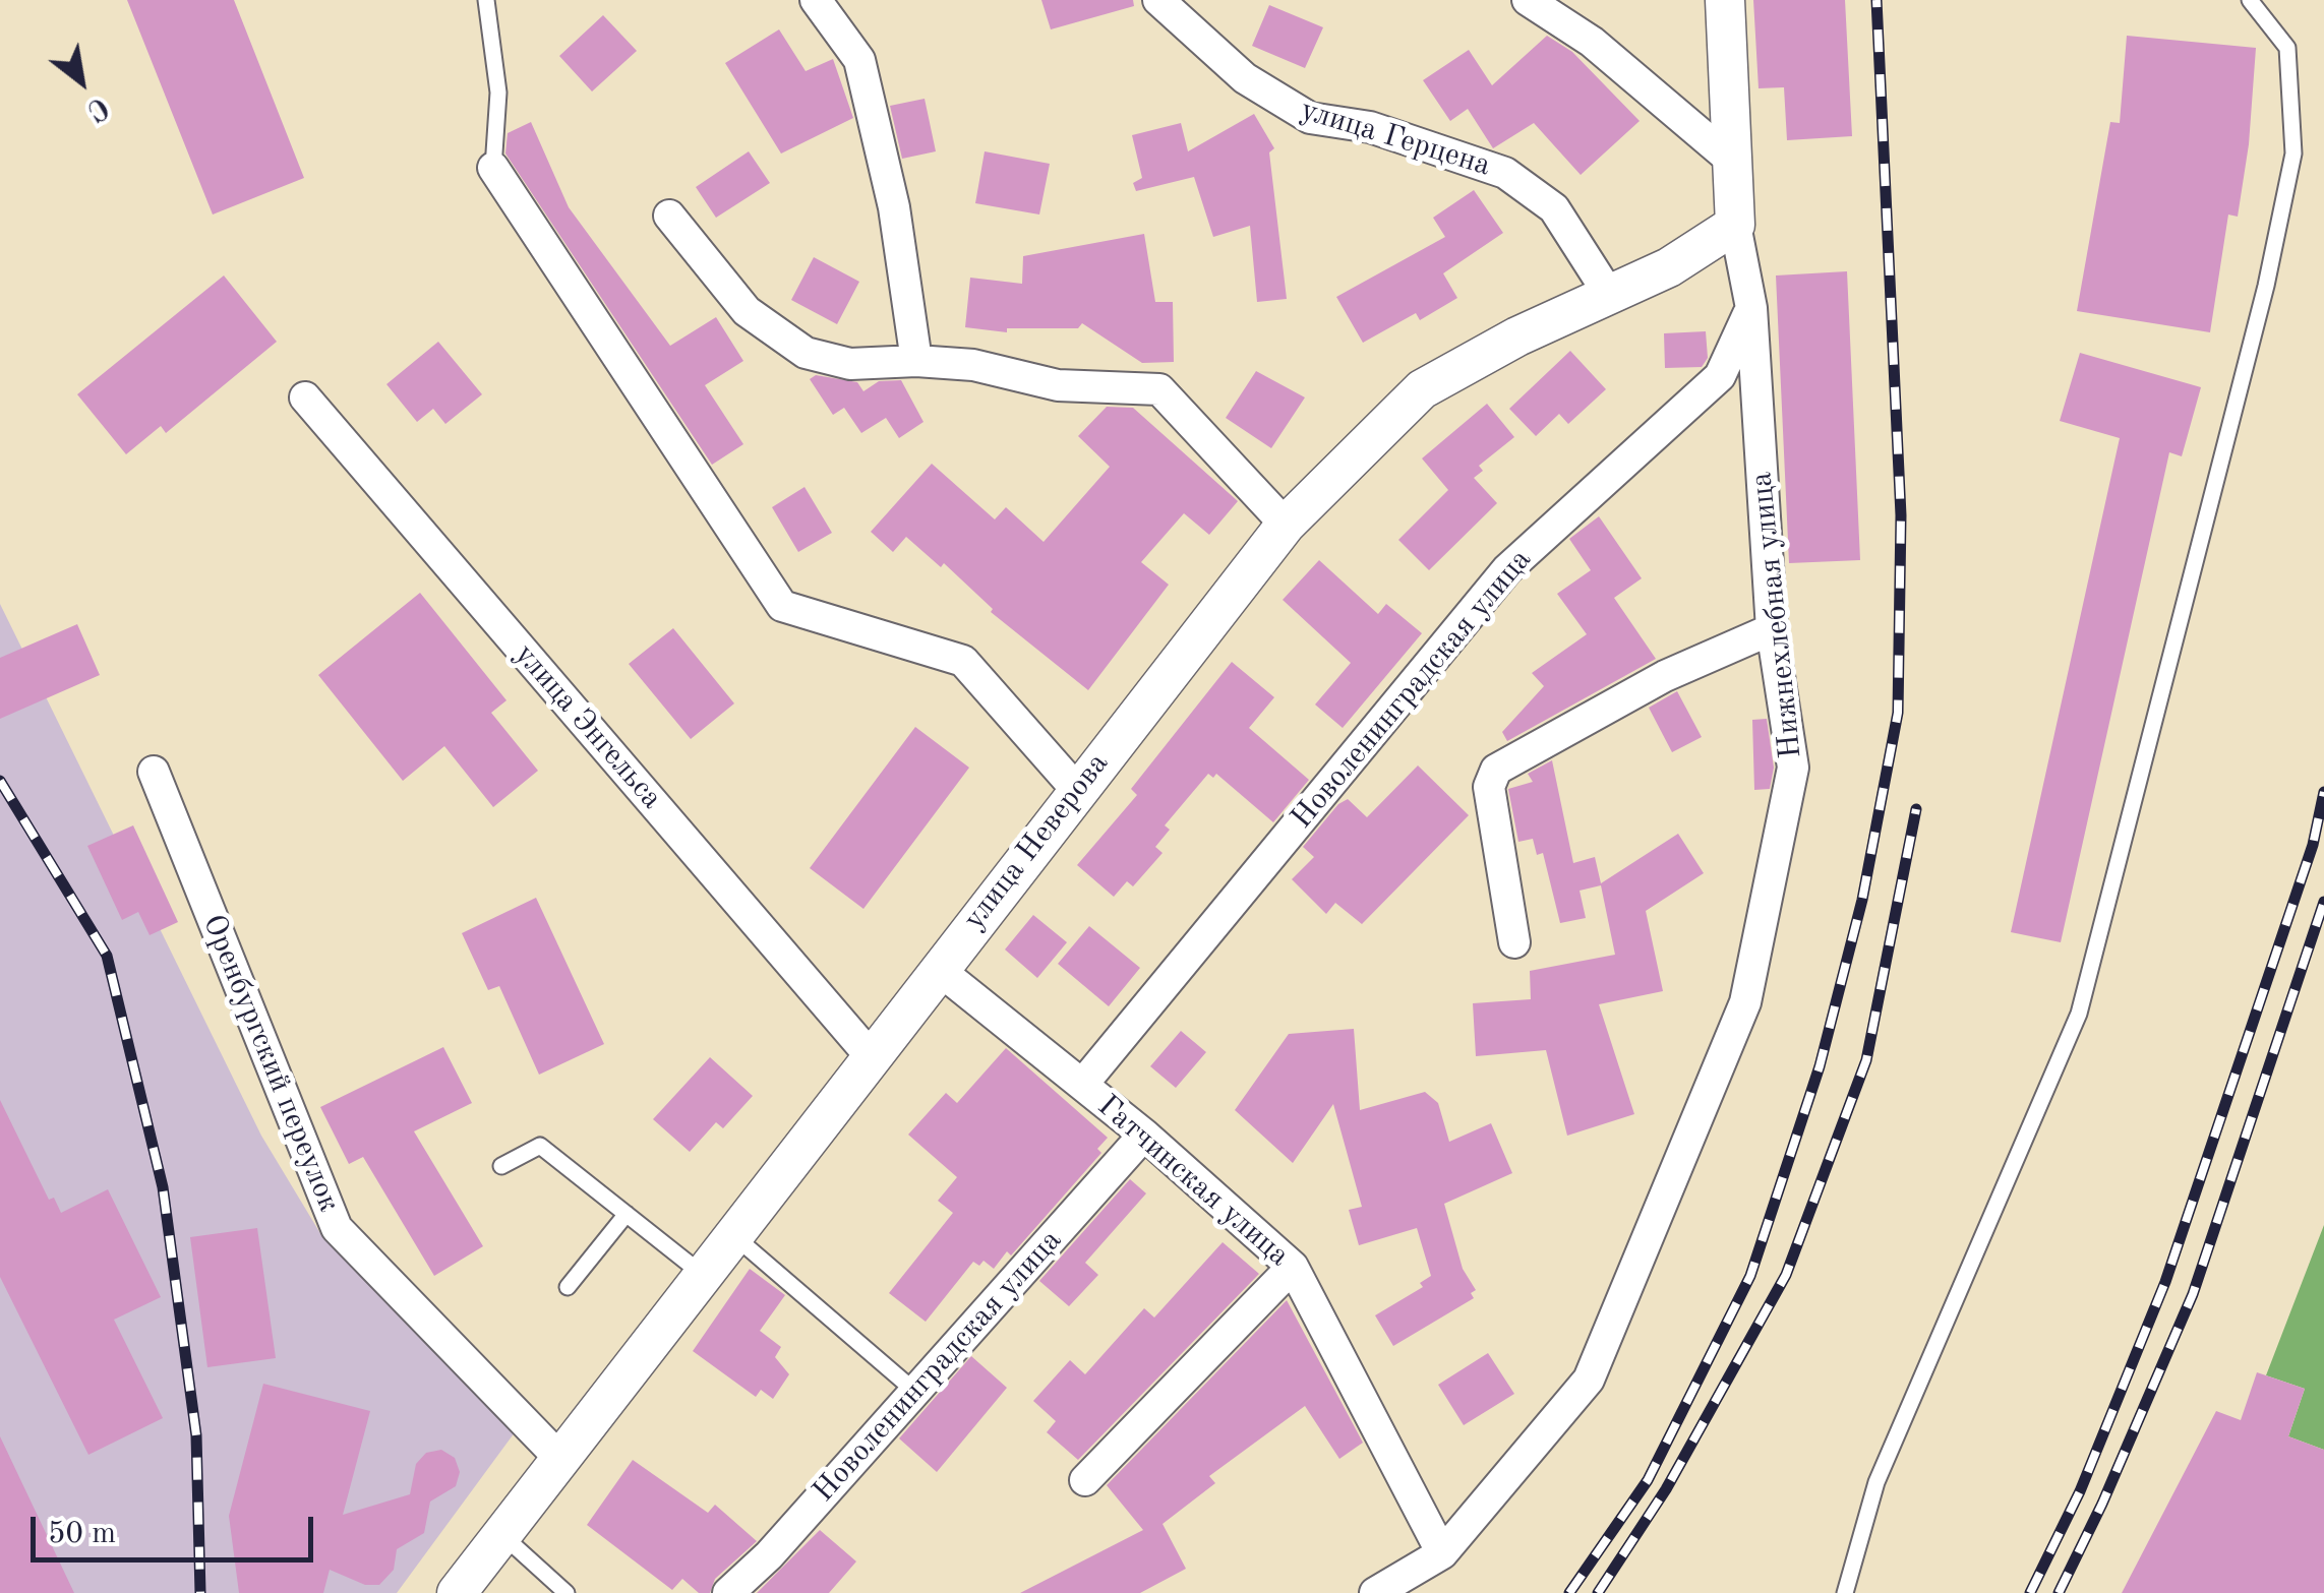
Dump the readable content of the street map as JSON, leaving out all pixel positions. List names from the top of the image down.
{
  "streets": {
    "street": [
      "улица Герцена",
      "Нижнехлебная улица",
      "Новоленинградская улица",
      "улица Энгельса",
      "улица Неверова",
      "Оренбургский переулок",
      "Гатчинская улица"
    ]
  },
  "crossings": [
    ["улица Герцена", "улица Неверова"],
    ["Нижнехлебная улица", "Новоленинградская улица"],
    ["Нижнехлебная улица", "улица Неверова"],
    ["Нижнехлебная улица", "Гатчинская улица"],
    ["Новоленинградская улица", "Гатчинская улица"],
    ["улица Энгельса", "улица Неверова"],
    ["улица Неверова", "Оренбургский переулок"],
    ["улица Неверова", "Гатчинская улица"]
  ],
  "scale_bar": "50 m",
  "north": "bottom right"
}
